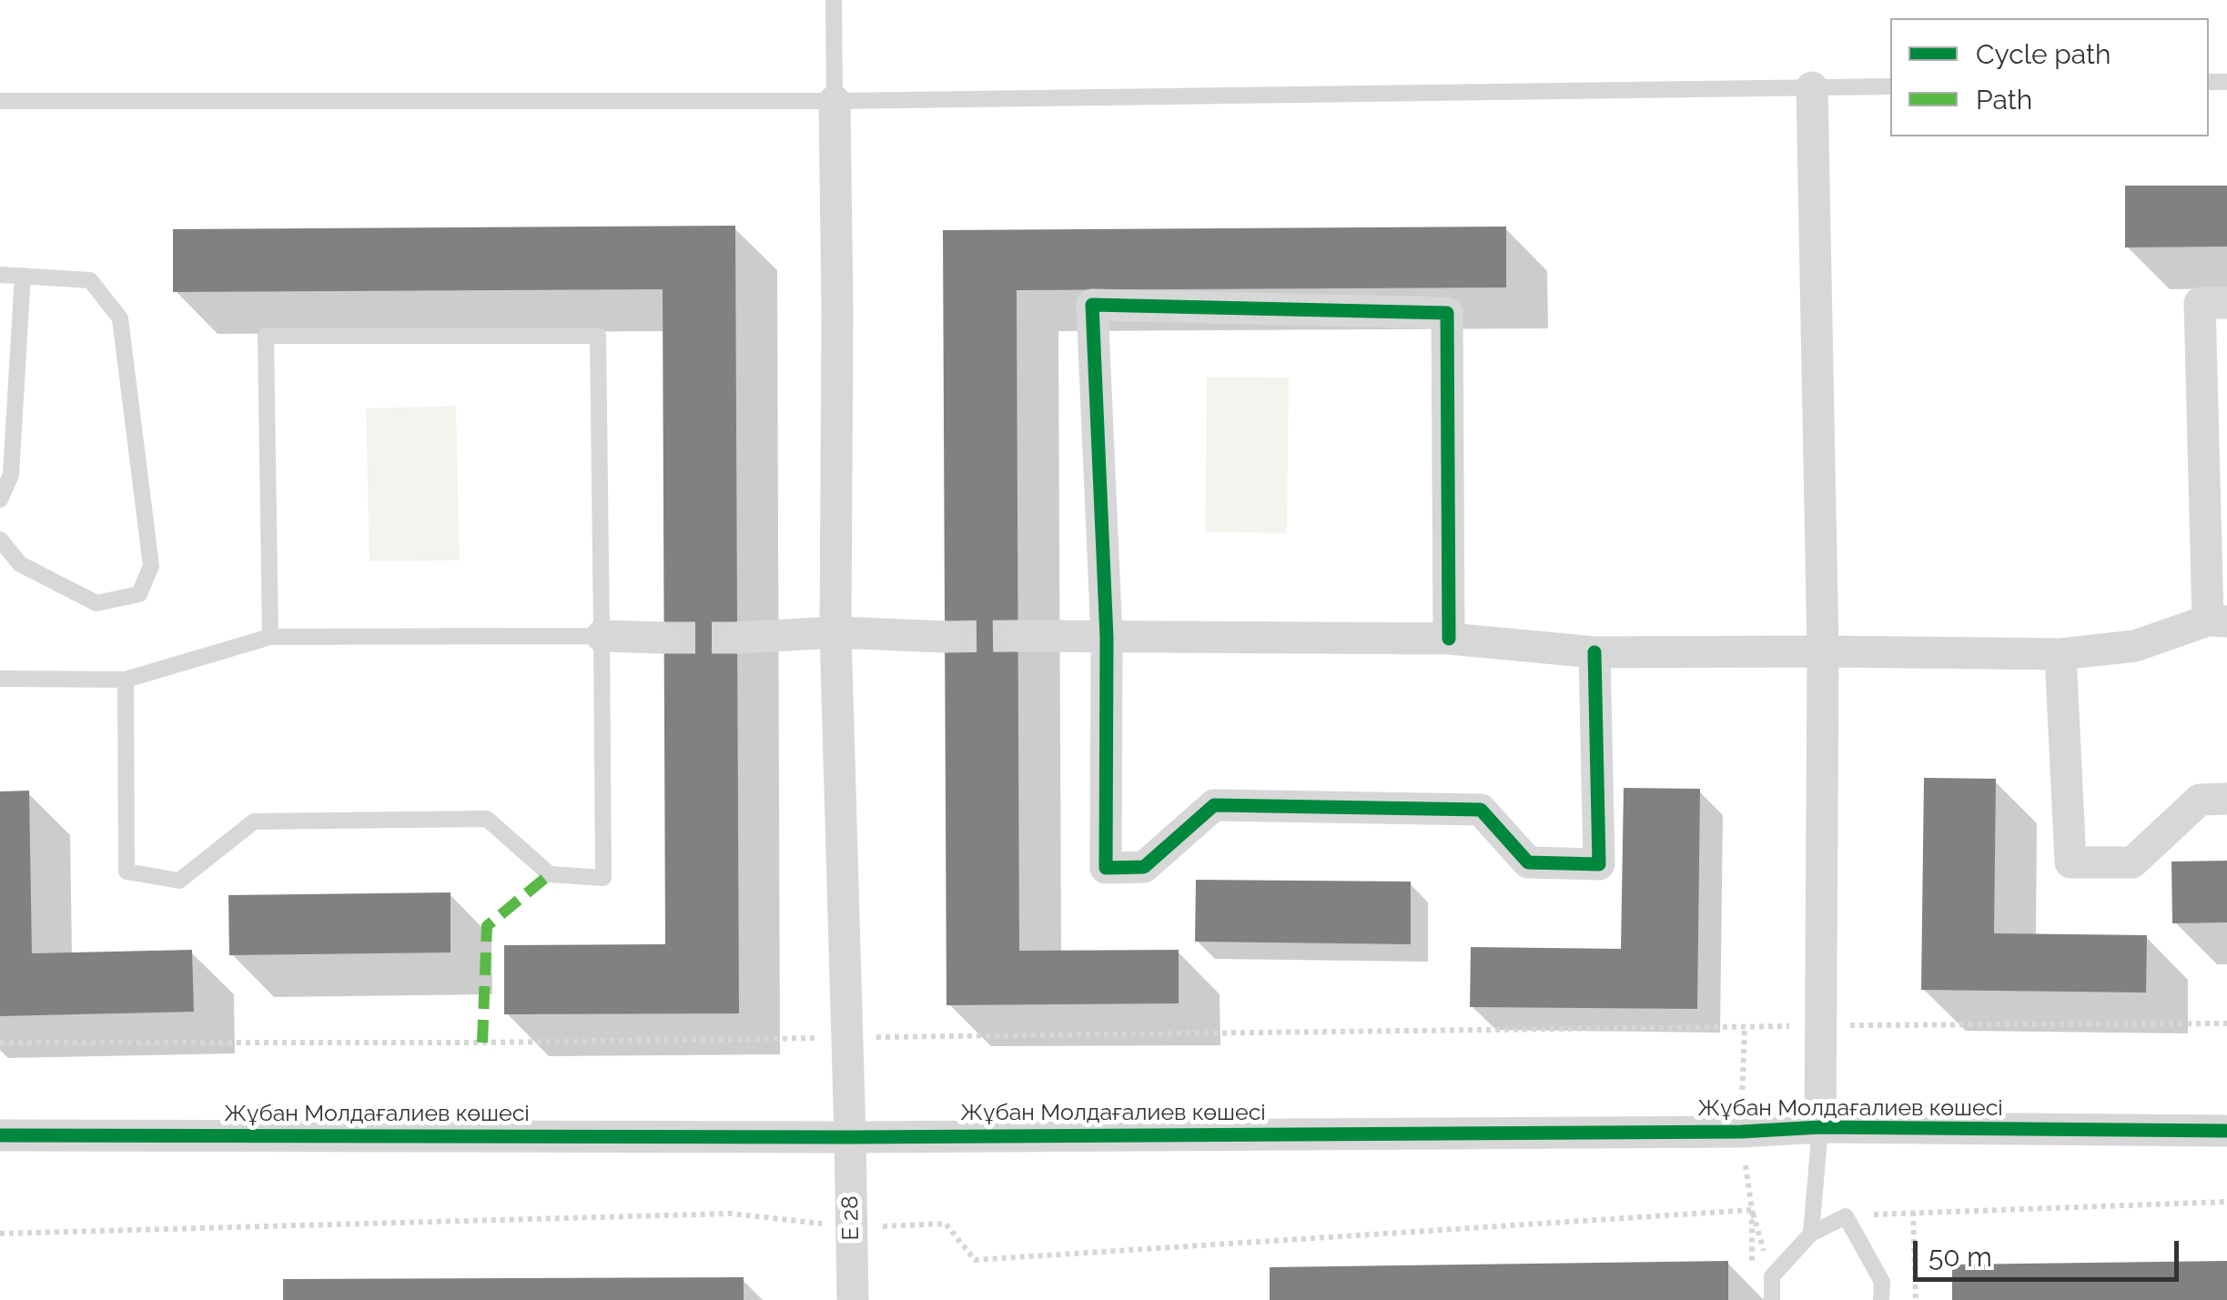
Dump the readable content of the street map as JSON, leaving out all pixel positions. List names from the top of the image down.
{
  "streets": {
    "street": ["Жұбан Молдағалиев көшесі", "E 28"]
  },
  "crossings": [
    ["Жұбан Молдағалиев көшесі", "E 28"]
  ],
  "legend": ["Cycle path", "Path"],
  "scale_bar": "50 m"
}
